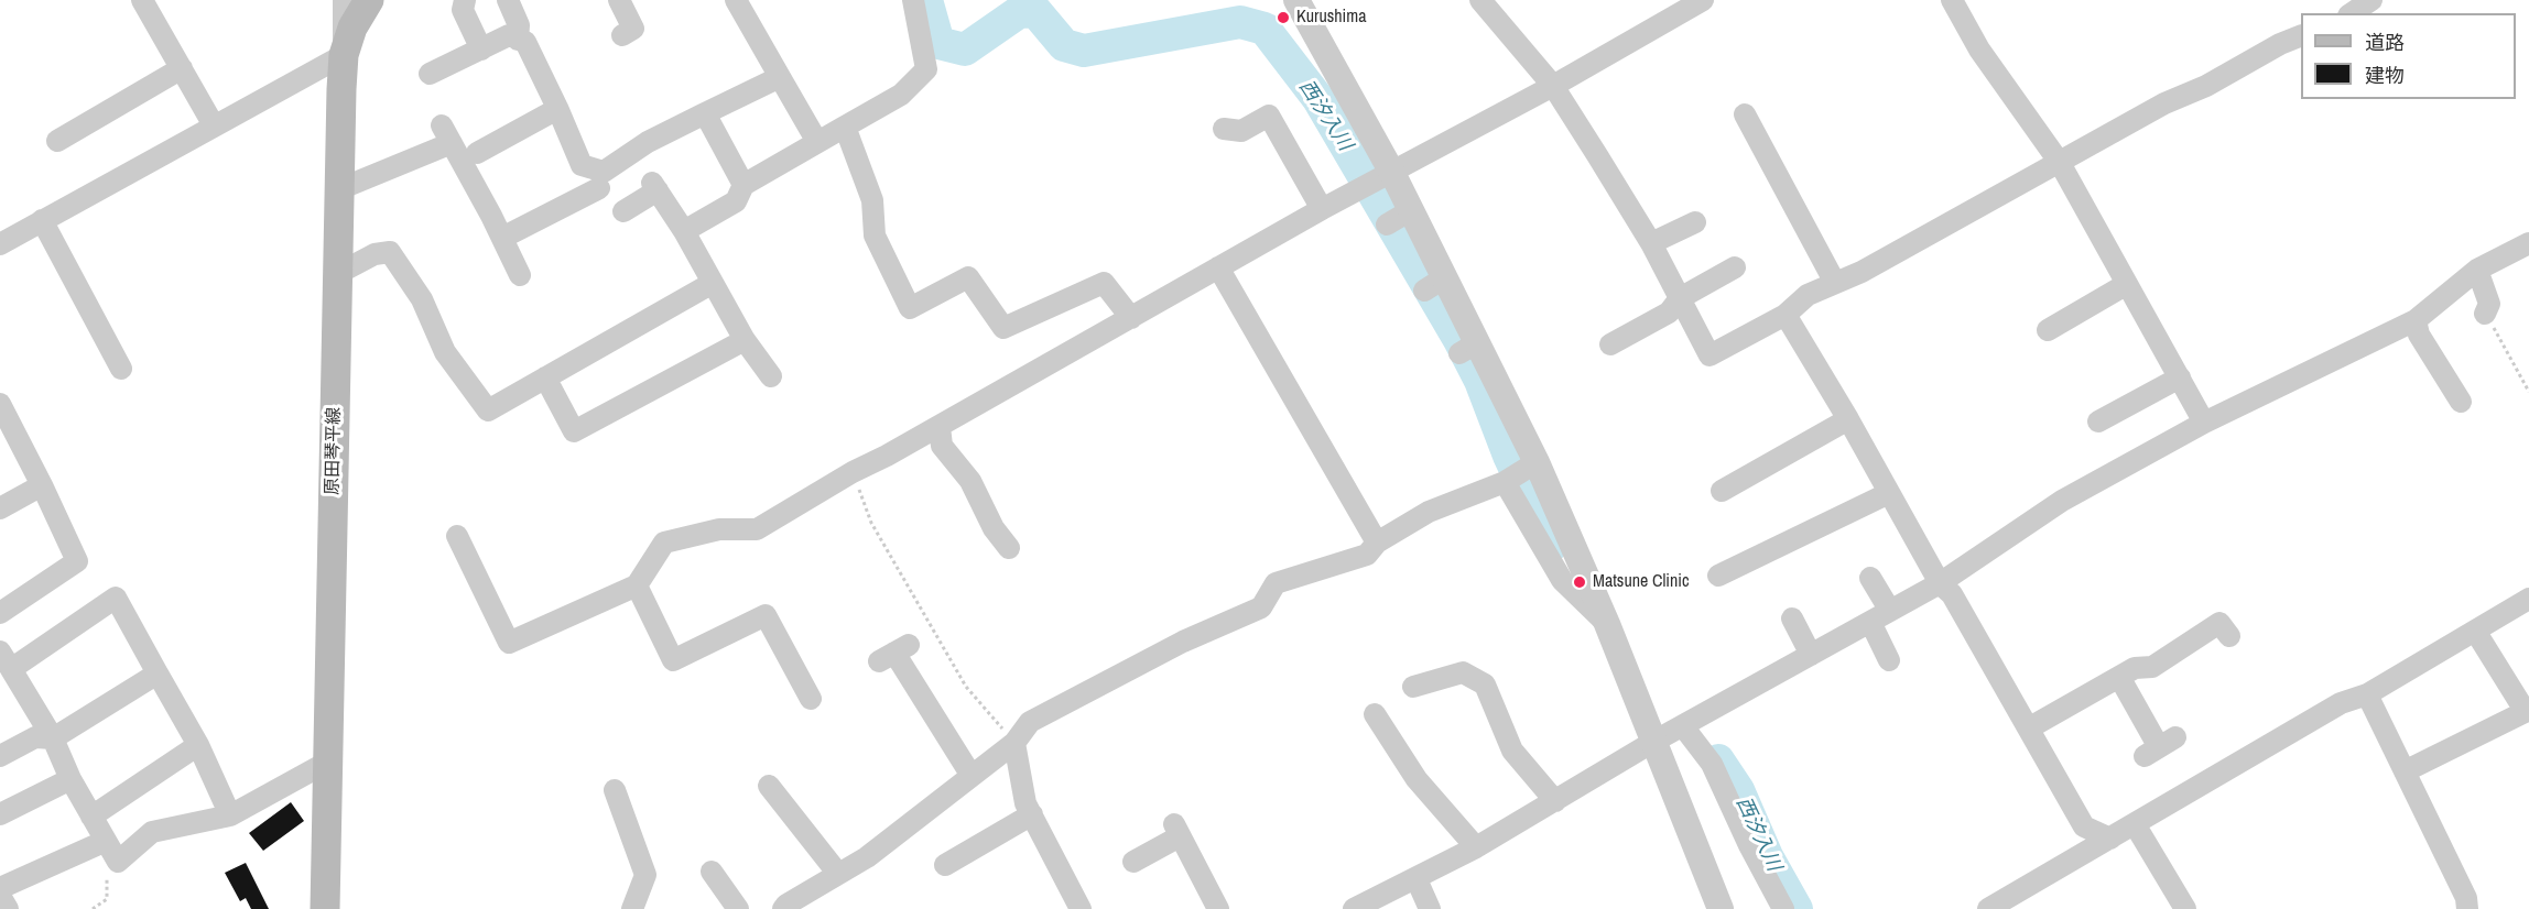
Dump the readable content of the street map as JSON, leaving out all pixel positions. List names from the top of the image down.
{
  "streets": {
    "main road": ["原田琴平線"]
  },
  "water": ["西汐入川"],
  "places": ["Kurushima", "Matsune Clinic"],
  "legend": ["道路", "建物"]
}
